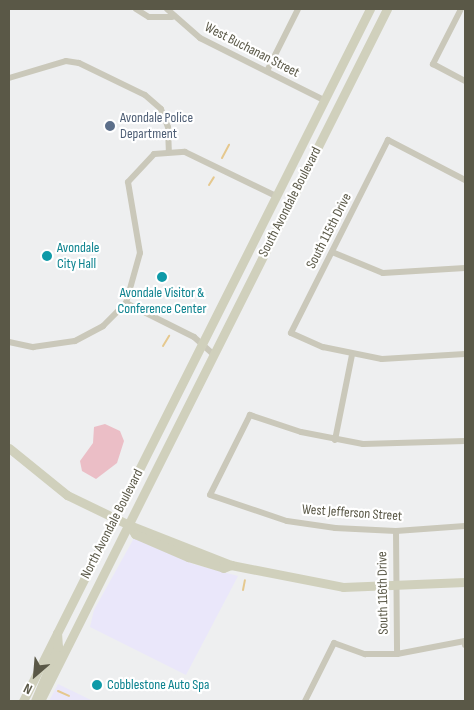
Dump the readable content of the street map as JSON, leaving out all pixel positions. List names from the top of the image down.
{
  "streets": {
    "main road": ["South Avondale Boulevard", "North Avondale Boulevard"],
    "street": [
      "West Buchanan Street",
      "South 115th Drive",
      "West Jefferson Street",
      "South 116th Drive"
    ]
  },
  "crossings": [
    ["West Buchanan Street", "South Avondale Boulevard"],
    ["South Avondale Boulevard", "North Avondale Boulevard"],
    ["West Jefferson Street", "South 116th Drive"]
  ],
  "places": [
    "Avondale Police Department",
    "Avondale City Hall",
    "Avondale Visitor & Conference Center",
    "Cobblestone Auto Spa"
  ],
  "north": "bottom left"
}
